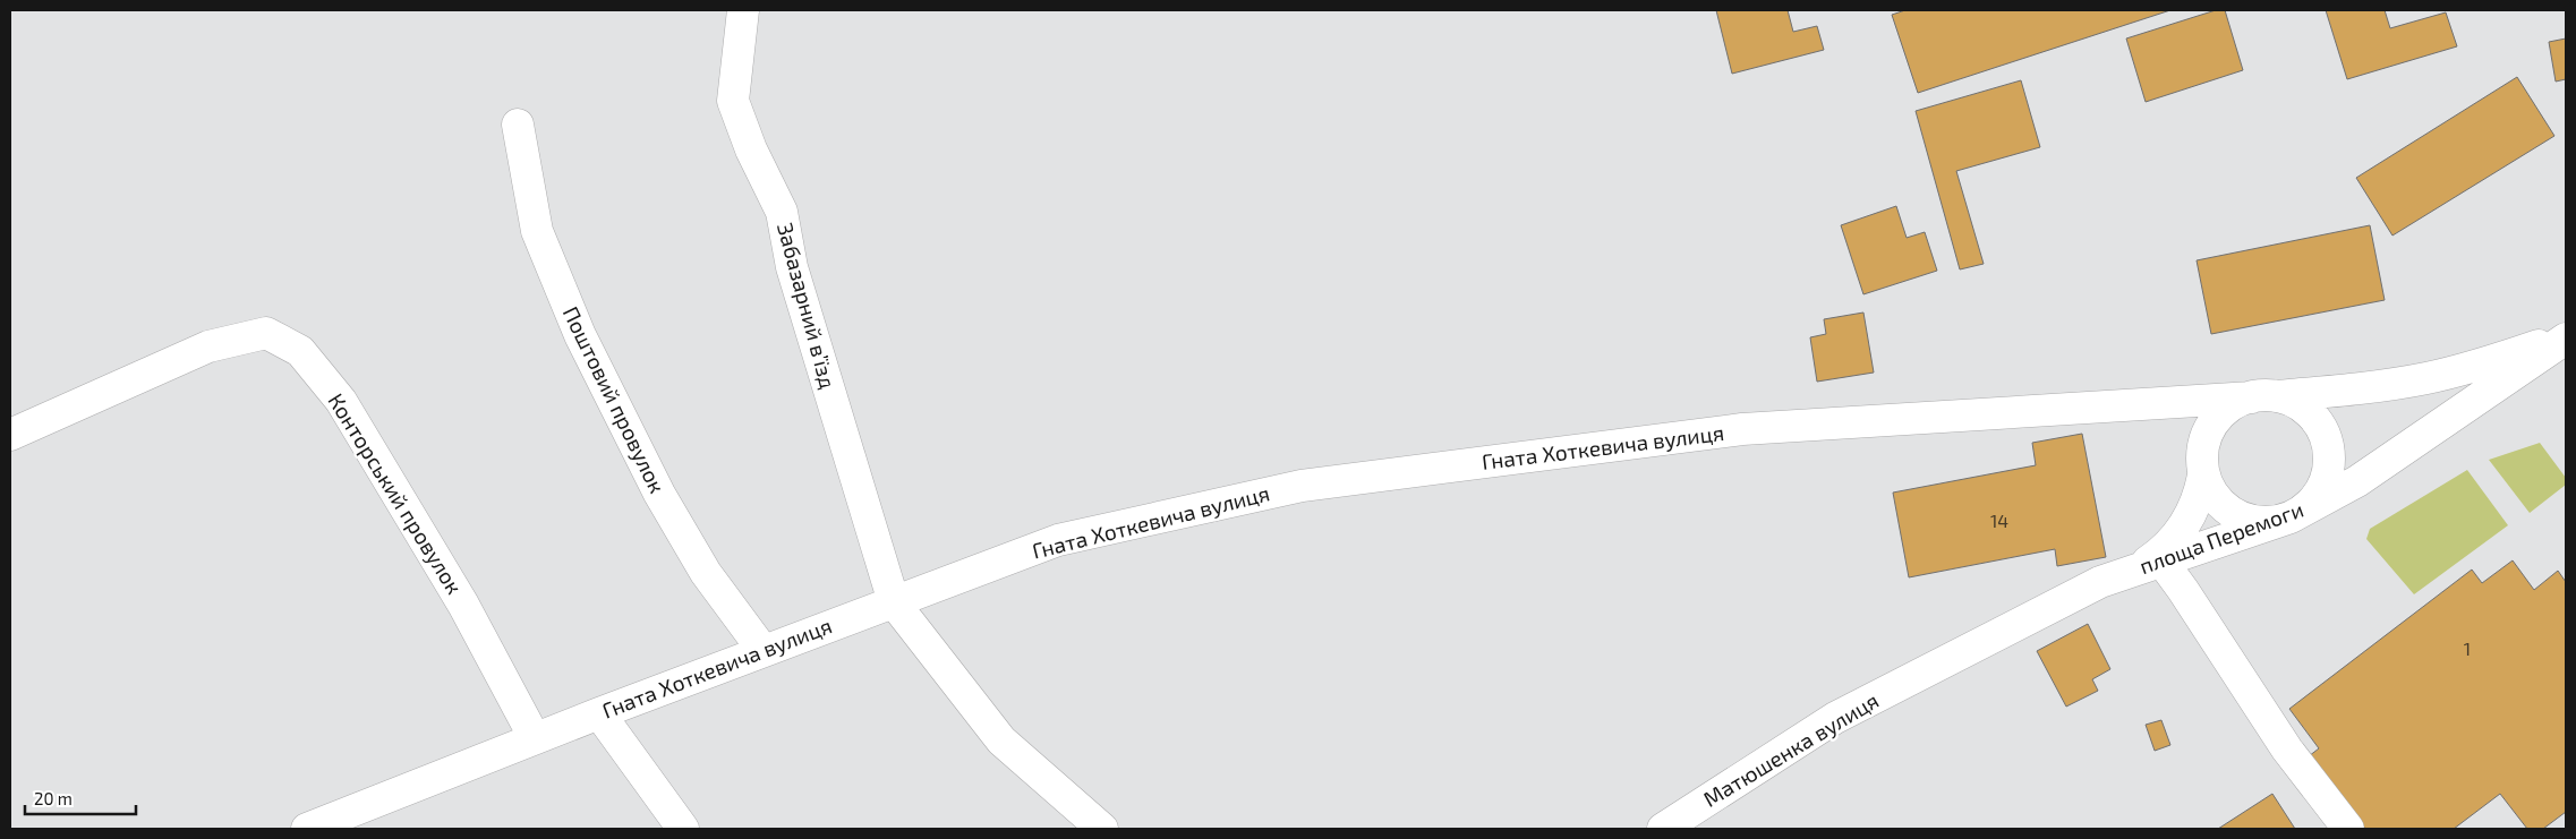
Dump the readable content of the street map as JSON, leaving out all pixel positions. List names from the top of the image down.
{
  "streets": {
    "street": [
      "Забазарний вʼїзд",
      "Поштовий провулок",
      "Гната Хоткевича вулиця",
      "Конторський провулок",
      "площа Перемоги",
      "Матюшенка вулиця"
    ]
  },
  "crossings": [
    ["Забазарний вʼїзд", "Гната Хоткевича вулиця"],
    ["Поштовий провулок", "Гната Хоткевича вулиця"],
    ["Гната Хоткевича вулиця", "Конторський провулок"],
    ["Гната Хоткевича вулиця", "площа Перемоги"],
    ["площа Перемоги", "Матюшенка вулиця"]
  ],
  "house_numbers": ["14", "1"],
  "scale_bar": "20 m"
}
